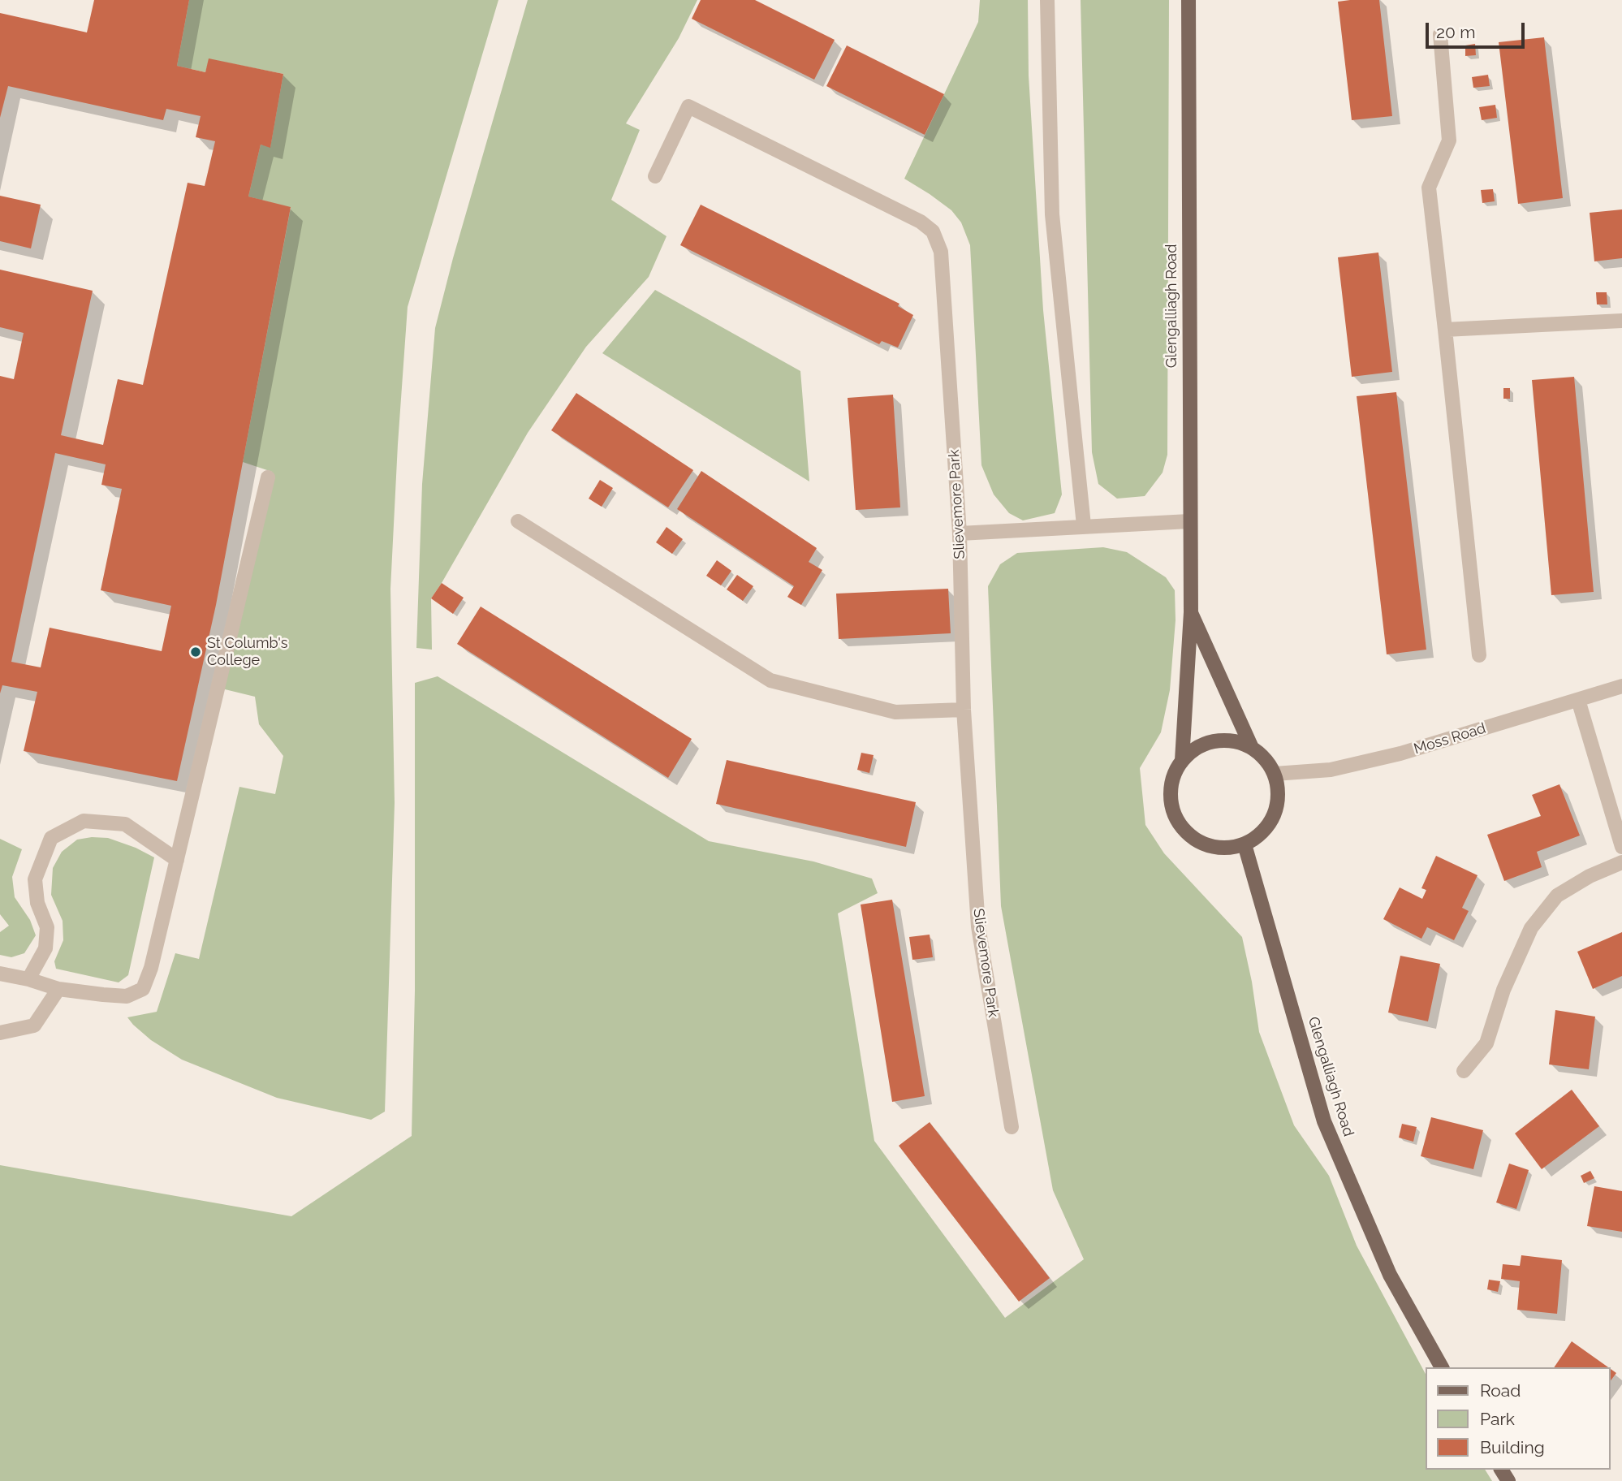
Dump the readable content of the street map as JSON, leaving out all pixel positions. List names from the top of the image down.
{
  "streets": {
    "main road": ["Glengalliagh Road"],
    "street": ["Slievemore Park", "Moss Road"]
  },
  "crossings": [
    ["Glengalliagh Road", "Moss Road"]
  ],
  "places": ["St Columb's College"],
  "legend": ["Road", "Park", "Building"],
  "scale_bar": "20 m"
}
